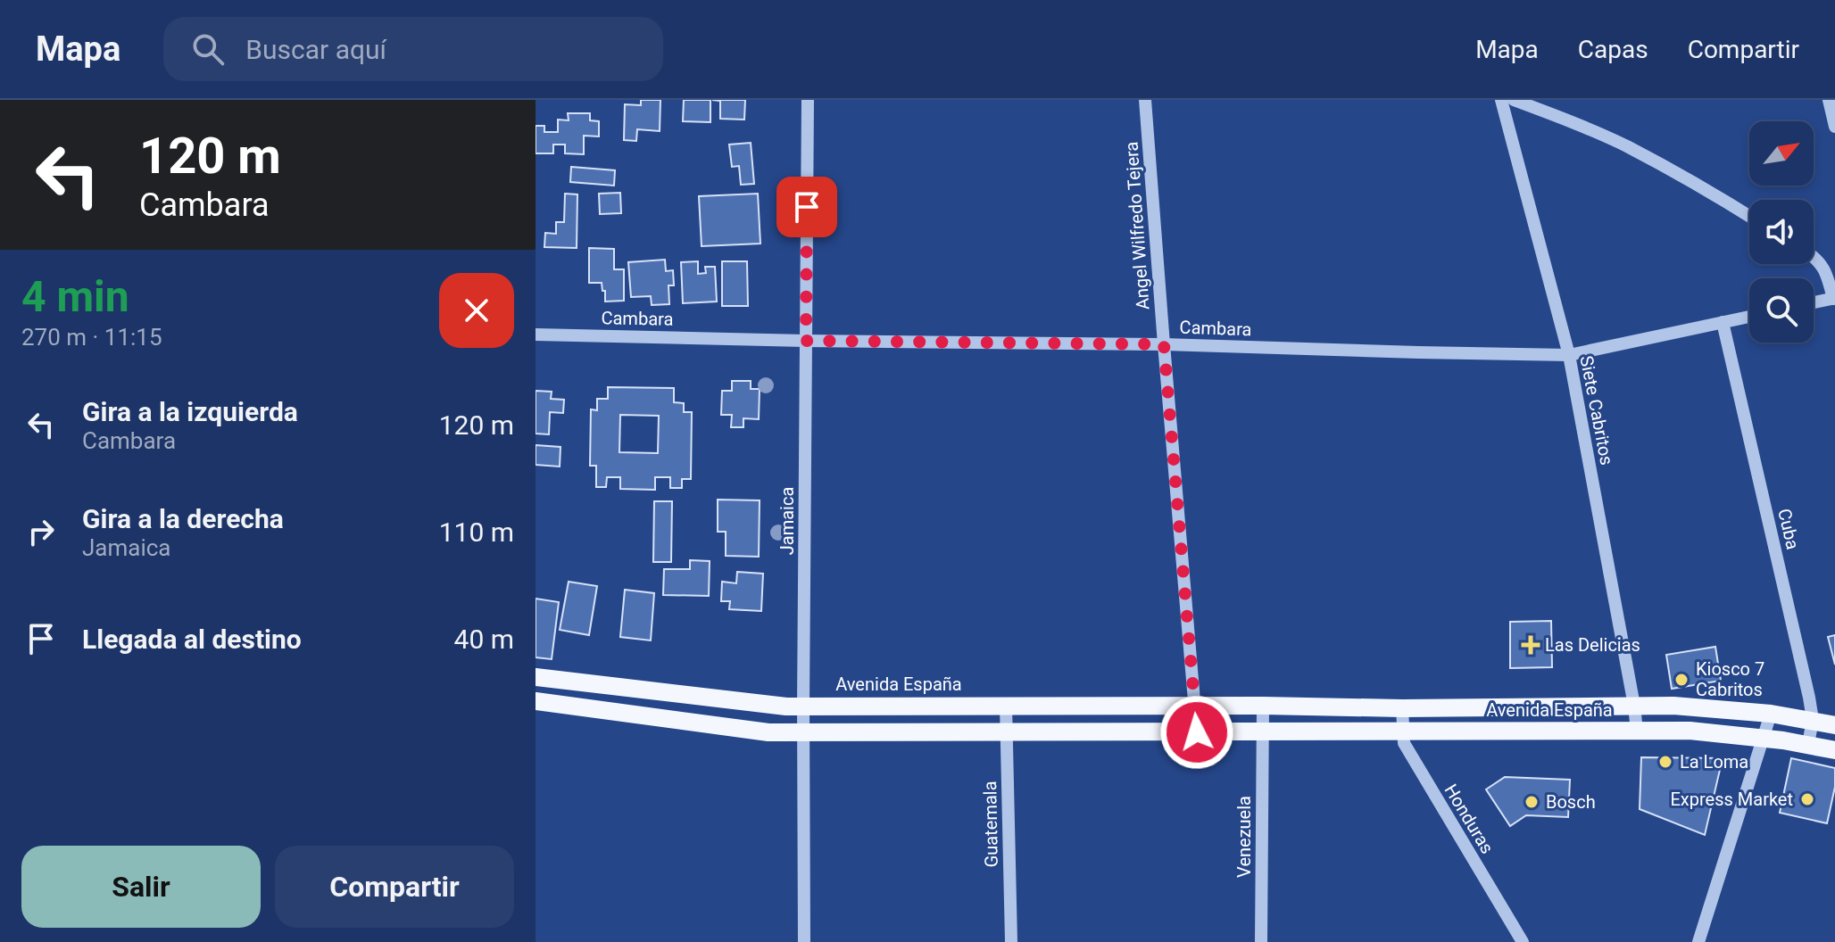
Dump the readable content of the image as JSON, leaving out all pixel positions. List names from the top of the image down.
{
  "streets": {
    "main road": ["Avenida España"],
    "street": [
      "Angel Wilfredo Tejera",
      "Cambara",
      "Siete Cabritos",
      "Jamaica",
      "Cuba",
      "Honduras",
      "Guatemala",
      "Venezuela"
    ]
  },
  "crossings": [
    ["Angel Wilfredo Tejera", "Cambara"],
    ["Angel Wilfredo Tejera", "Avenida España"],
    ["Cambara", "Siete Cabritos"],
    ["Cambara", "Jamaica"],
    ["Cambara", "Cuba"],
    ["Siete Cabritos", "Avenida España"],
    ["Jamaica", "Avenida España"],
    ["Cuba", "Avenida España"],
    ["Avenida España", "Honduras"],
    ["Avenida España", "Guatemala"],
    ["Avenida España", "Venezuela"]
  ],
  "places": {
    "health": ["Las Delicias"],
    "other": [
      "Kiosco 7 Cabritos",
      "La Loma",
      "Express Market",
      "Bosch"
    ]
  },
  "north": "top right",
  "page": {
    "header": "Mapa",
    "search": "Buscar aquí",
    "nav": ["Mapa", "Capas", "Compartir"],
    "turn": ["120 m", "Cambara"],
    "heading": ["4 min", "270 m · 11:15"],
    "list": [
      {
        "name": "Gira a la izquierda",
        "note": "Cambara",
        "value": "120 m"
      },
      {
        "name": "Gira a la derecha",
        "note": "Jamaica",
        "value": "110 m"
      },
      {
        "name": "Llegada al destino",
        "value": "40 m"
      }
    ],
    "buttons": ["Salir", "Compartir"]
  }
}
